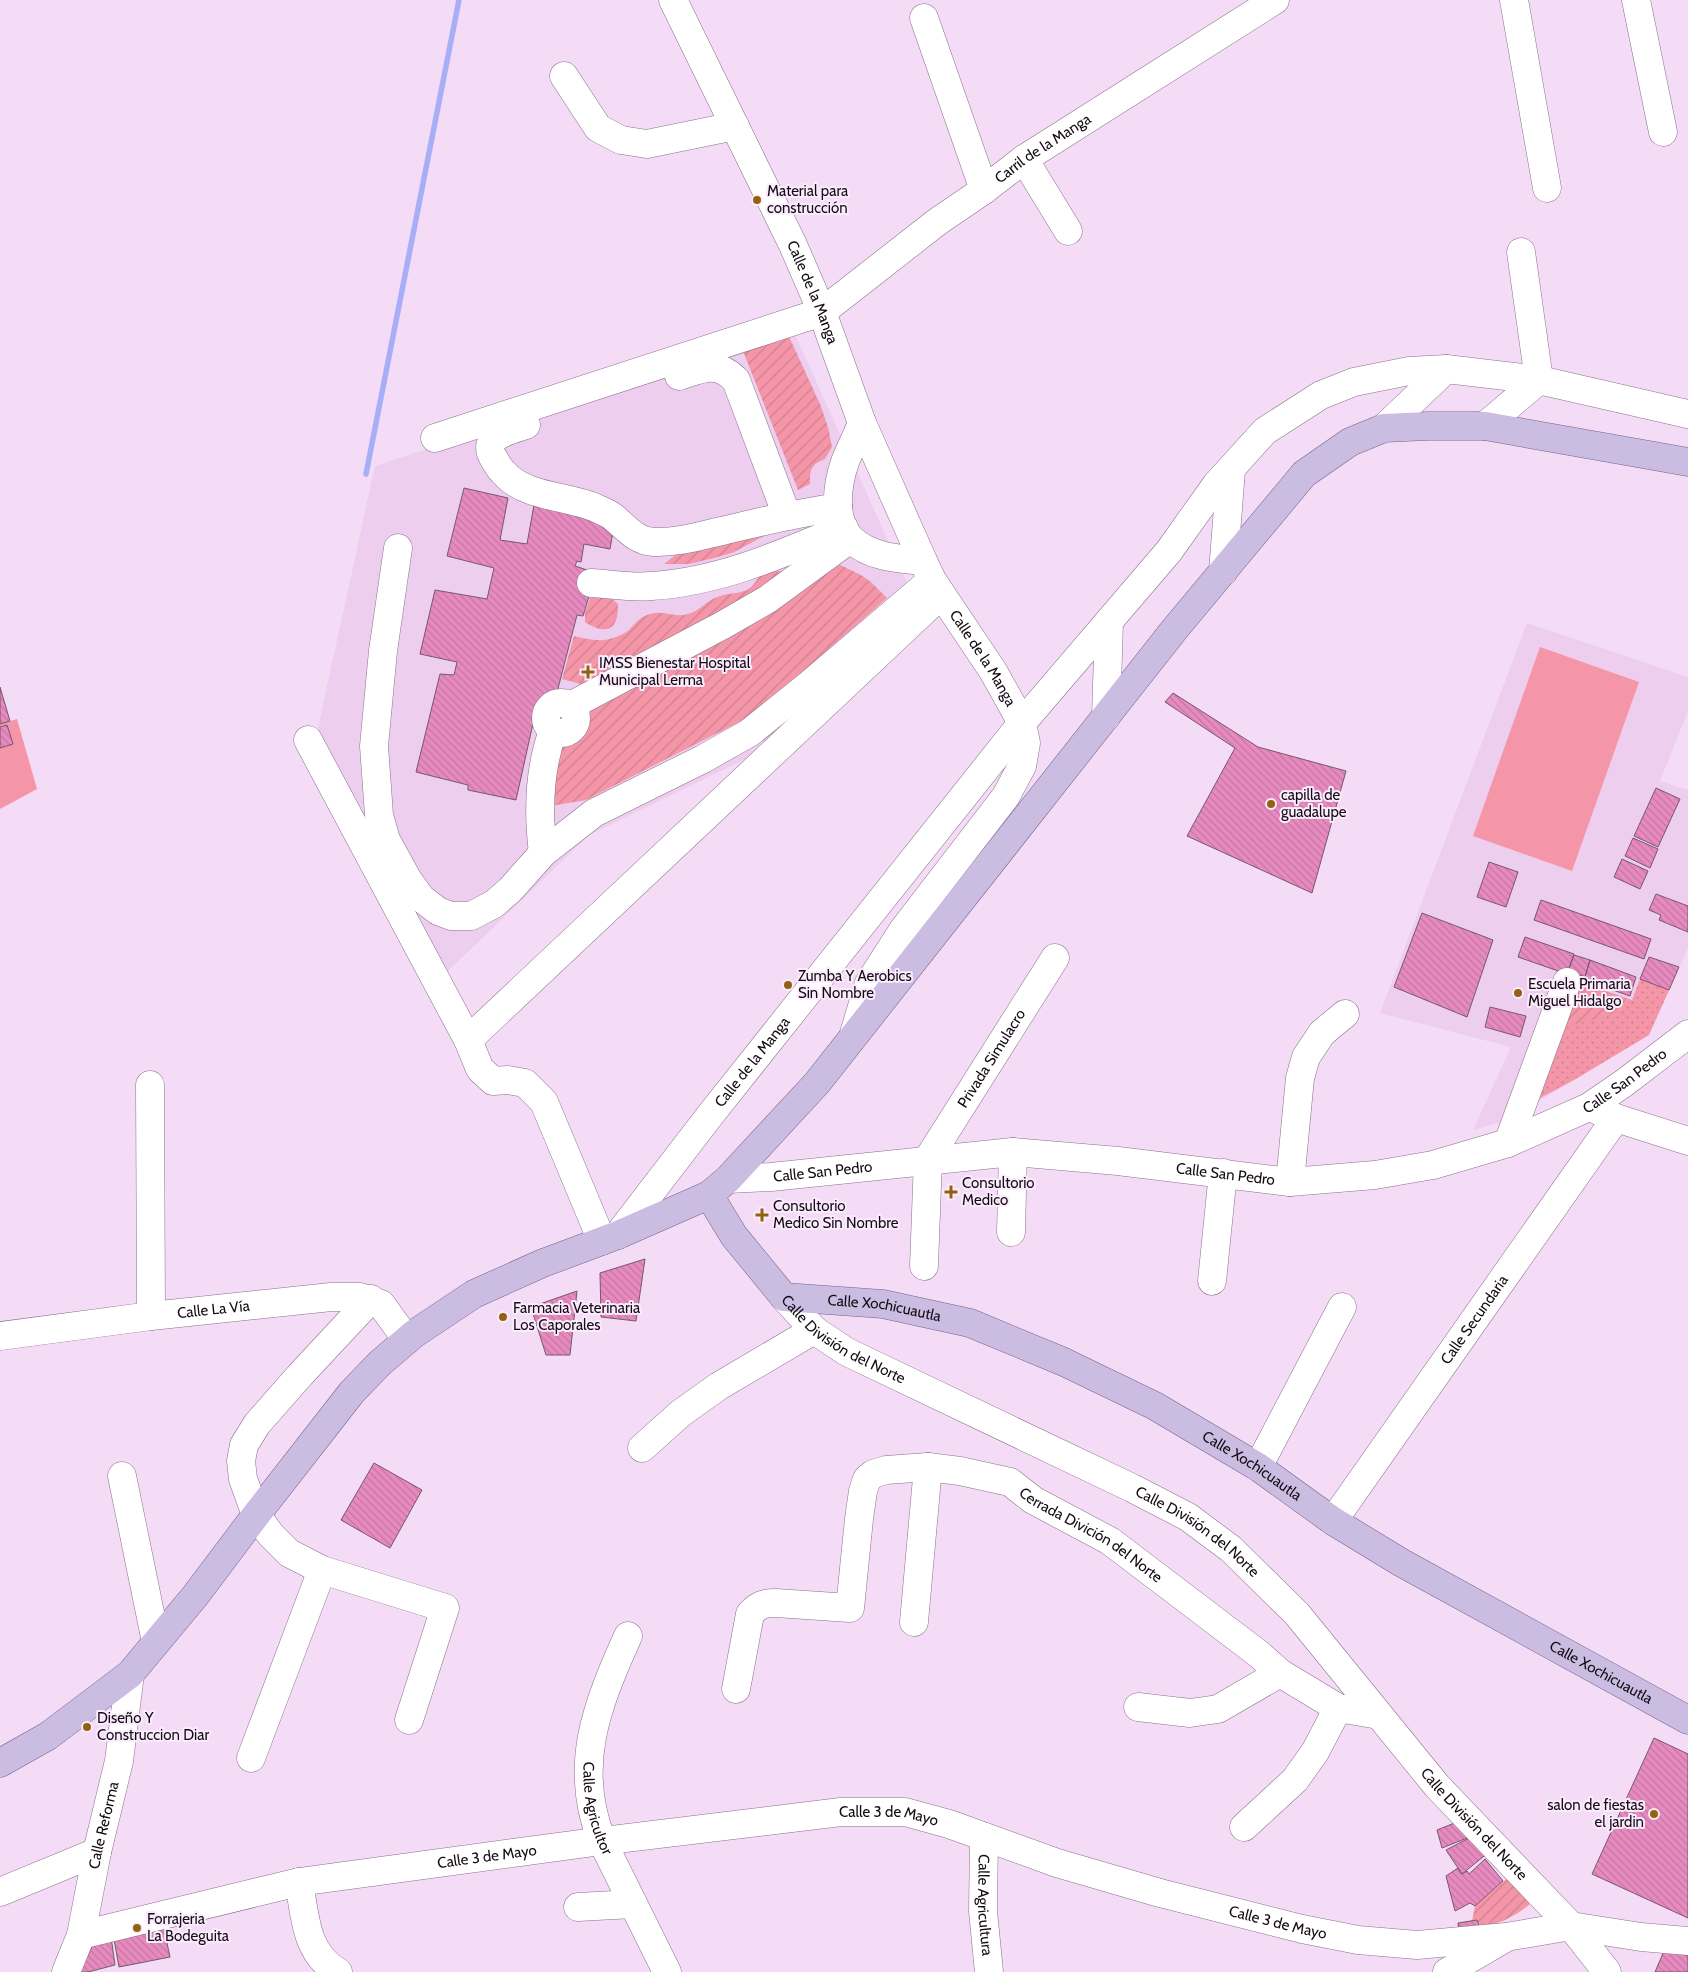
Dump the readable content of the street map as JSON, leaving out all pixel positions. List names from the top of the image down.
{
  "streets": {
    "main road": ["Calle Xochicuautla", "Calle División del Norte"],
    "street": [
      "Carril de la Manga",
      "Calle de la Manga",
      "Privada Simulacro",
      "Calle San Pedro",
      "Calle La Vía",
      "Calle Secundaria",
      "Cerrada Divición del Norte",
      "Calle Agricultor",
      "Calle 3 de Mayo",
      "Calle Reforma",
      "Calle Agricultura"
    ]
  },
  "crossings": [
    ["Carril de la Manga", "Calle de la Manga"],
    ["Privada Simulacro", "Calle San Pedro"],
    ["Calle San Pedro", "Calle División del Norte"],
    ["Calle Xochicuautla", "Calle Secundaria"],
    ["Calle Xochicuautla", "Calle División del Norte"],
    ["Calle División del Norte", "Cerrada Divición del Norte"],
    ["Calle División del Norte", "Calle 3 de Mayo"],
    ["Calle Agricultor", "Calle 3 de Mayo"],
    ["Calle 3 de Mayo", "Calle Reforma"],
    ["Calle 3 de Mayo", "Calle Agricultura"]
  ],
  "places": {
    "other": [
      "Material para construcción",
      "capilla de guadalupe",
      "Zumba Y Aerobics Sin Nombre",
      "Escuela Primaria Miguel Hidalgo",
      "Farmacia Veterinaria Los Caporales",
      "Diseño Y Construccion Diar",
      "salon de fiestas el jardin",
      "Forrajeria La Bodeguita"
    ],
    "health": ["IMSS Bienestar Hospital Municipal Lerma", "Consultorio Medico", "Consultorio Medico Sin Nombre"]
  }
}
